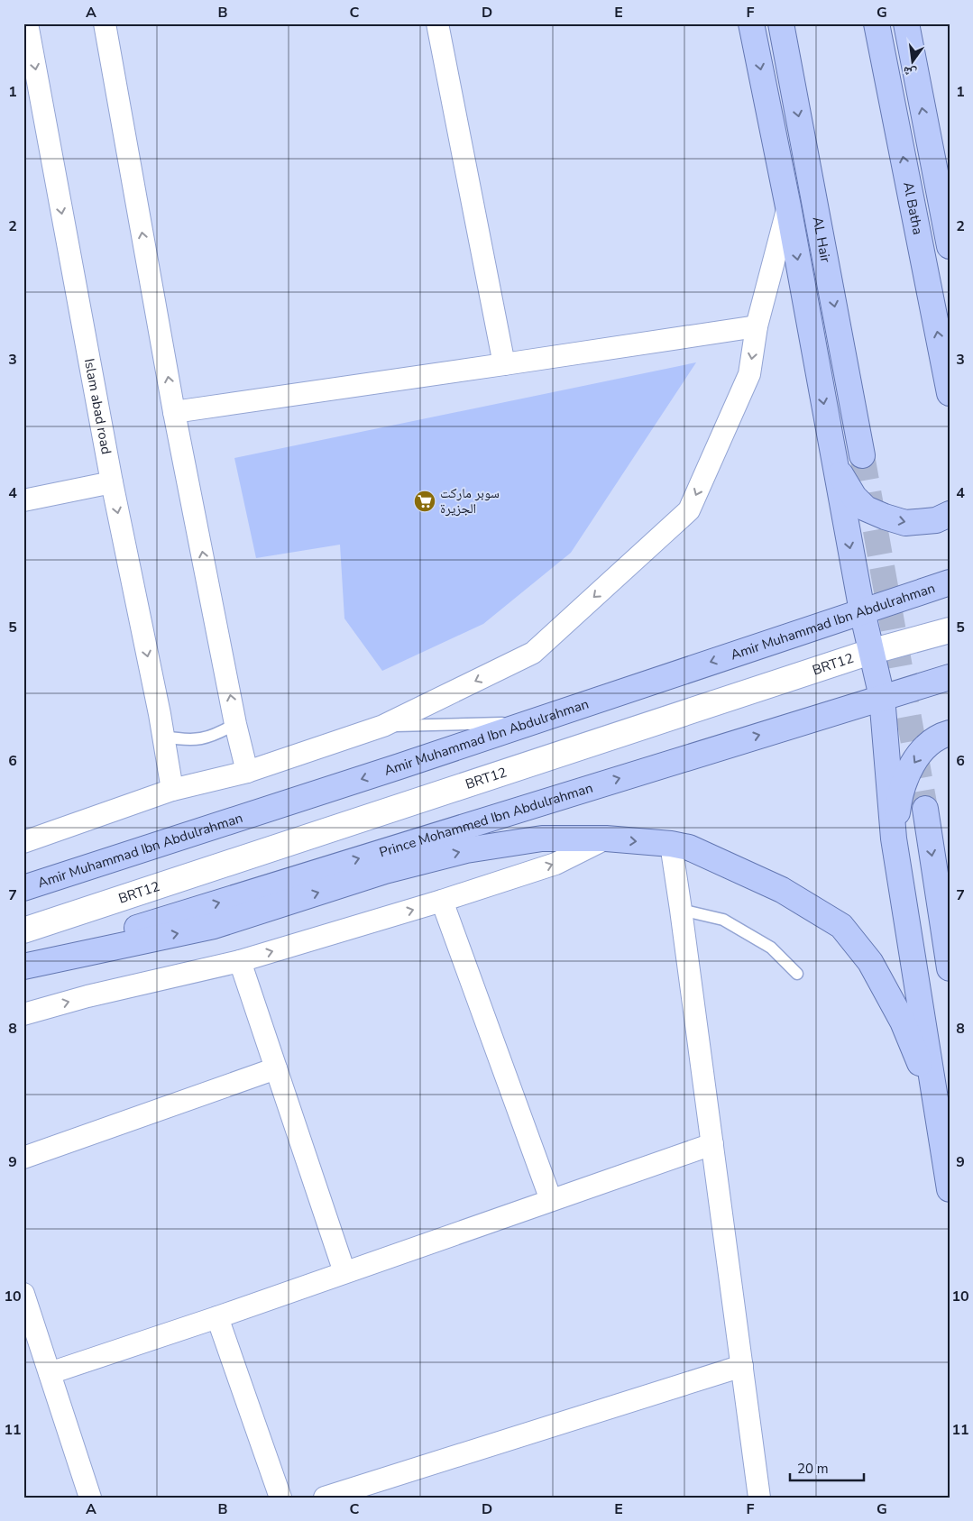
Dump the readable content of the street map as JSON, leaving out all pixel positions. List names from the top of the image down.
{
  "streets": {
    "main road": [
      "Al Batha",
      "AL Hair",
      "Amir Muhammad Ibn Abdulrahman",
      "BRT12",
      "Prince Mohammed Ibn Abdulrahman"
    ],
    "street": ["Islam abad road"]
  },
  "places": {
    "supermarket": ["سوبر ماركت الجزيرة"]
  },
  "scale_bar": "20 m",
  "north": "bottom",
  "grid": {
    "columns": [
      "A",
      "B",
      "C",
      "D",
      "E",
      "F",
      "G"
    ],
    "rows": [
      "1",
      "2",
      "3",
      "4",
      "5",
      "6",
      "7",
      "8",
      "9",
      "10",
      "11"
    ]
  }
}
